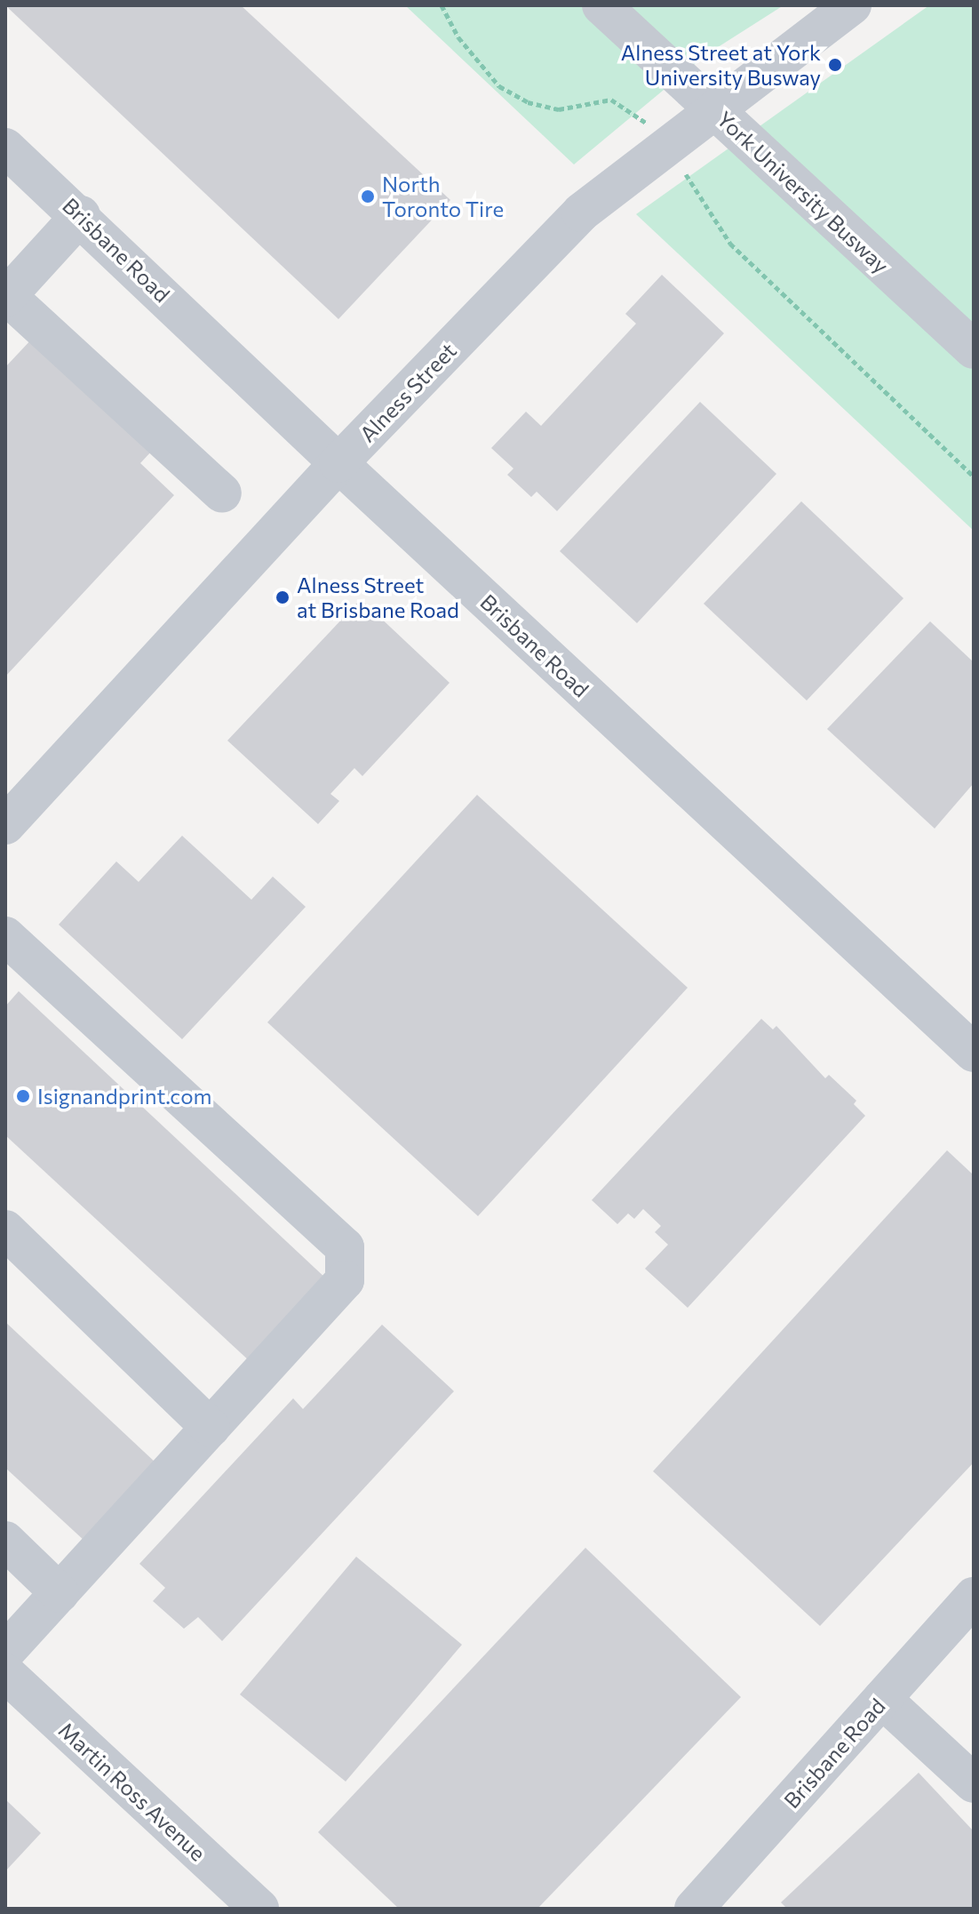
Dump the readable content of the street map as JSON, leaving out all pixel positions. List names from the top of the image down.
{
  "streets": {
    "street": [
      "York University Busway",
      "Brisbane Road",
      "Alness Street",
      "Martin Ross Avenue"
    ]
  },
  "crossings": [
    ["York University Busway", "Alness Street"],
    ["Brisbane Road", "Alness Street"]
  ],
  "places": [
    "Alness Street at York University Busway",
    "North Toronto Tire",
    "Alness Street at Brisbane Road",
    "Isignandprint.com"
  ]
}
